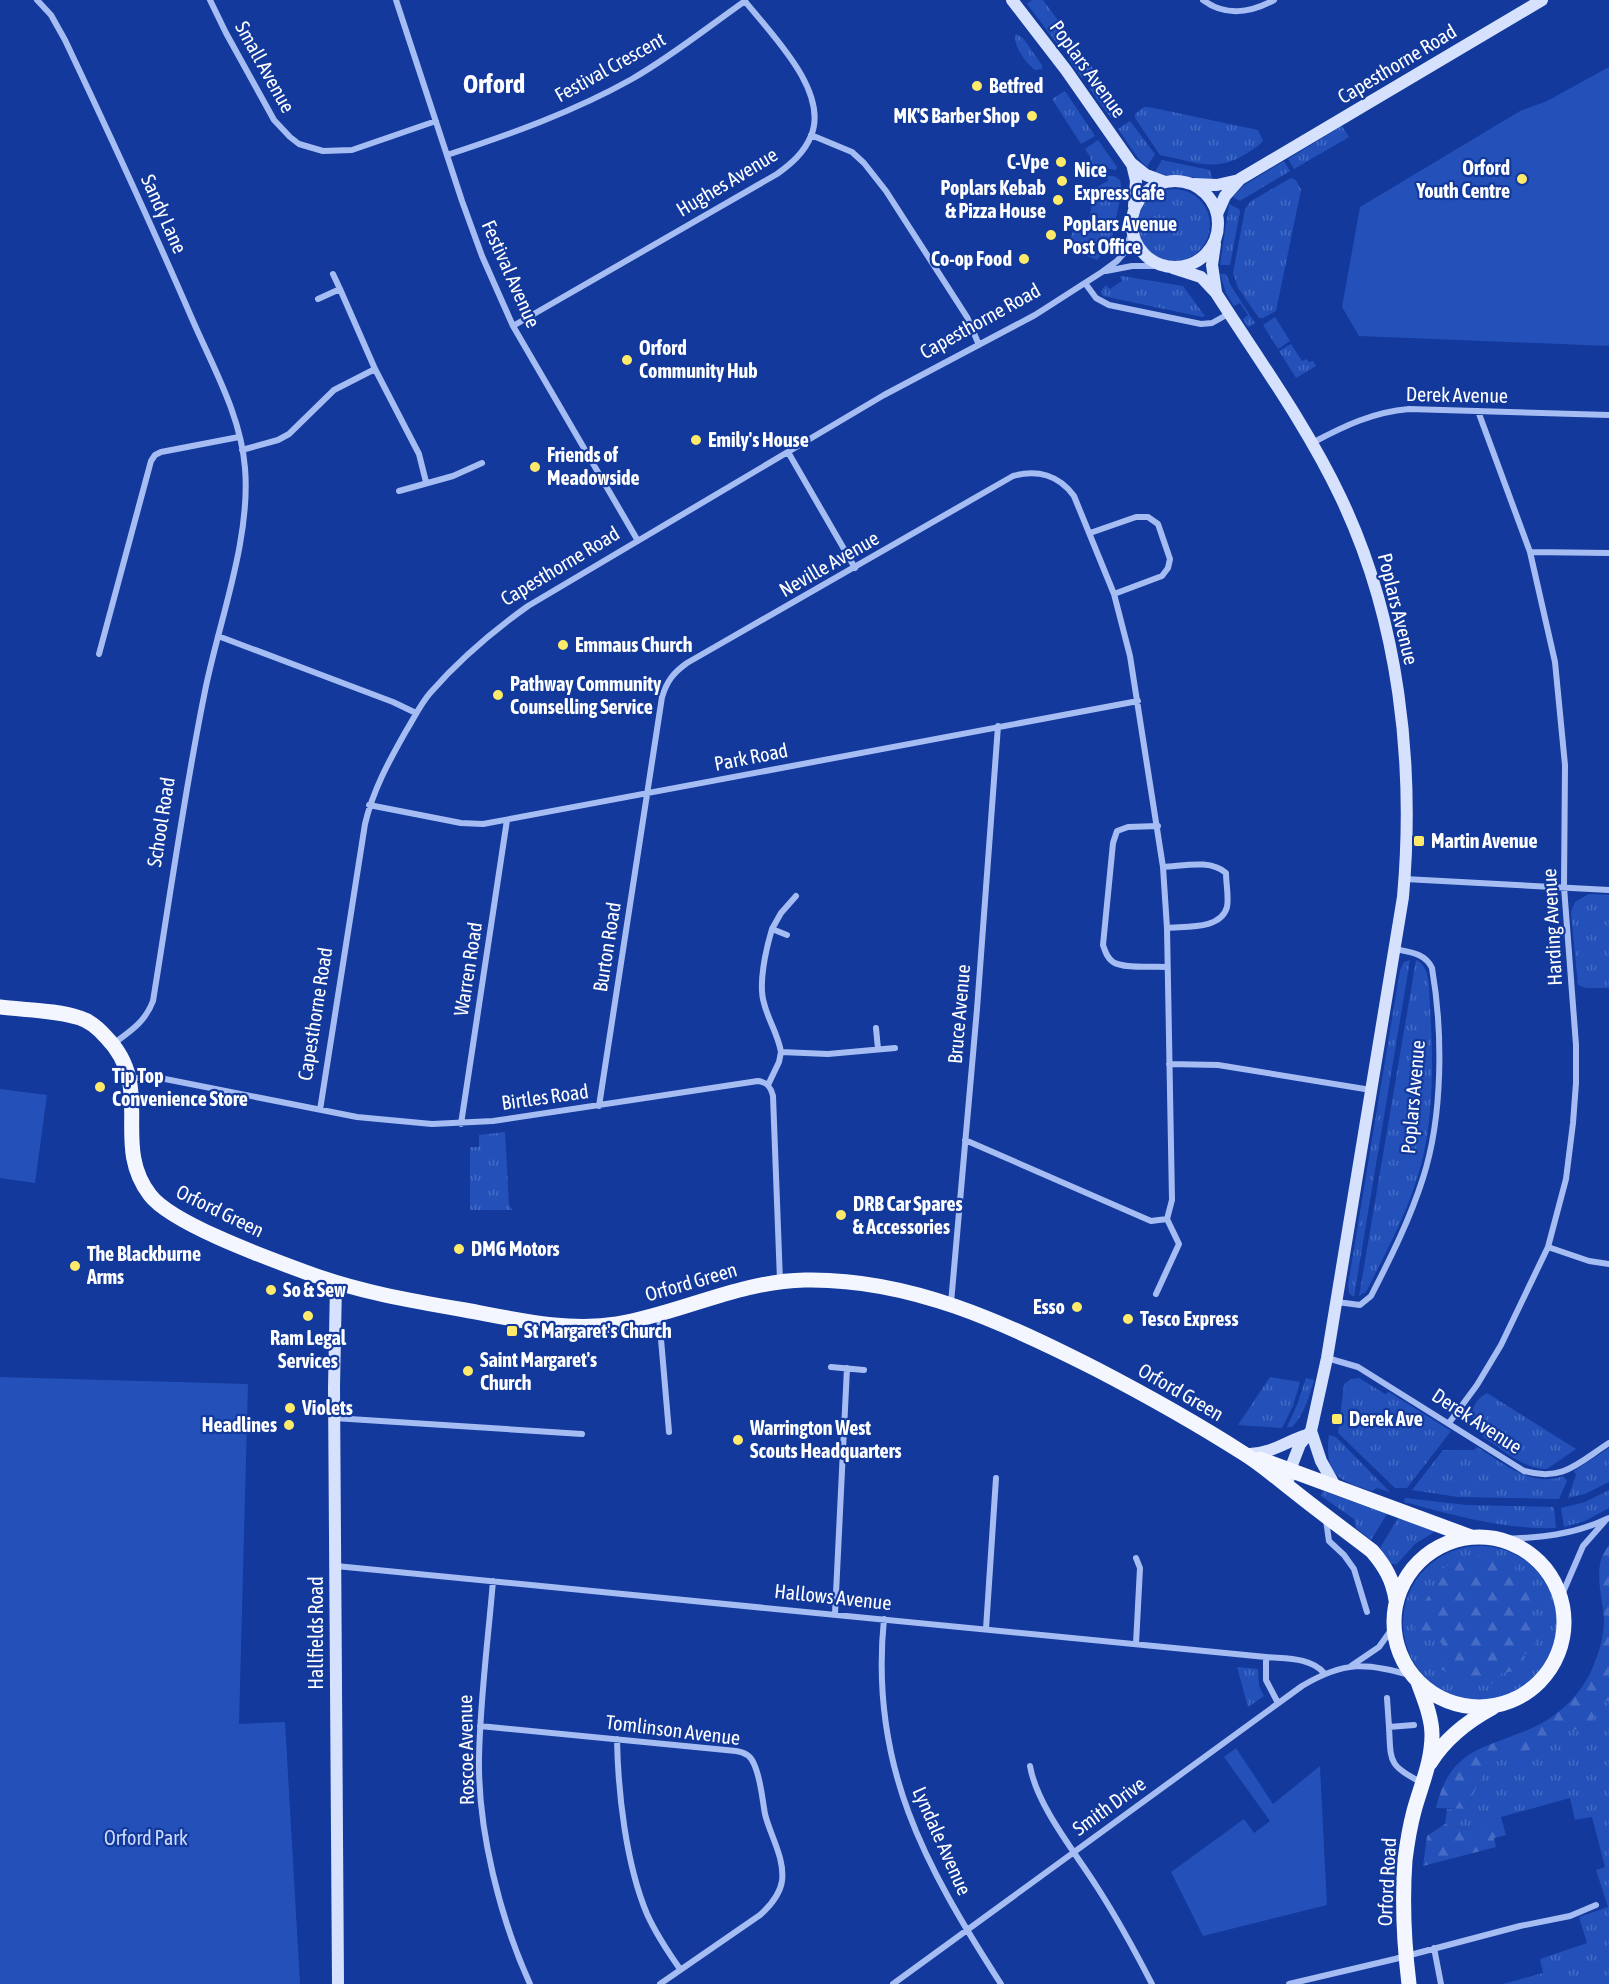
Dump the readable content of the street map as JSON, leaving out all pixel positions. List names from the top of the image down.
{
  "streets": {
    "main road": ["Orford Green", "Orford Road"],
    "street": [
      "Capesthorne Road",
      "Small Avenue",
      "Festival Crescent",
      "Poplars Avenue",
      "Hughes Avenue",
      "Sandy Lane",
      "Festival Avenue",
      "Derek Avenue",
      "Neville Avenue",
      "Park Road",
      "School Road",
      "Harding Avenue",
      "Burton Road",
      "Warren Road",
      "Bruce Avenue",
      "Birtles Road",
      "Hallows Avenue",
      "Hallfields Road",
      "Tomlinson Avenue",
      "Roscoe Avenue",
      "Smith Drive",
      "Lyndale Avenue"
    ]
  },
  "crossings": [
    ["Capesthorne Road", "Poplars Avenue"],
    ["Capesthorne Road", "Festival Avenue"],
    ["Capesthorne Road", "Park Road"],
    ["Capesthorne Road", "Birtles Road"],
    ["Small Avenue", "Festival Avenue"],
    ["Festival Crescent", "Festival Avenue"],
    ["Poplars Avenue", "Derek Avenue"],
    ["Poplars Avenue", "Orford Green"],
    ["Hughes Avenue", "Festival Avenue"],
    ["Sandy Lane", "School Road"],
    ["Derek Avenue", "Harding Avenue"],
    ["Neville Avenue", "Park Road"],
    ["Neville Avenue", "Burton Road"],
    ["Park Road", "Burton Road"],
    ["Park Road", "Warren Road"],
    ["Park Road", "Bruce Avenue"],
    ["Burton Road", "Birtles Road"],
    ["Warren Road", "Birtles Road"],
    ["Bruce Avenue", "Orford Green"],
    ["Birtles Road", "Orford Green"],
    ["Orford Green", "Hallfields Road"],
    ["Orford Green", "Smith Drive"],
    ["Orford Green", "Orford Road"],
    ["Hallows Avenue", "Hallfields Road"],
    ["Hallows Avenue", "Roscoe Avenue"],
    ["Hallows Avenue", "Smith Drive"],
    ["Hallows Avenue", "Lyndale Avenue"],
    ["Tomlinson Avenue", "Roscoe Avenue"],
    ["Smith Drive", "Lyndale Avenue"],
    ["Smith Drive", "Orford Road"]
  ],
  "districts": ["Orford"],
  "parks": ["Orford Park"],
  "places": {
    "other": [
      "Betfred",
      "MK'S Barber Shop",
      "C-Vpe",
      "Orford Youth Centre",
      "Nice Express Cafe",
      "Poplars Kebab & Pizza House",
      "Poplars Avenue Post Office",
      "Co-op Food",
      "Orford Community Hub",
      "Emily's House",
      "Friends of Meadowside",
      "Emmaus Church",
      "Pathway Community Counselling Service",
      "Tip Top Convenience Store",
      "DRB Car Spares & Accessories",
      "DMG Motors",
      "The Blackburne Arms",
      "So & Sew",
      "Esso",
      "Ram Legal Services",
      "Tesco Express",
      "Saint Margaret's Church",
      "Violets",
      "Headlines",
      "Warrington West Scouts Headquarters"
    ],
    "transit": ["Martin Avenue", "St Margaret's Church", "Derek Ave"]
  }
}
